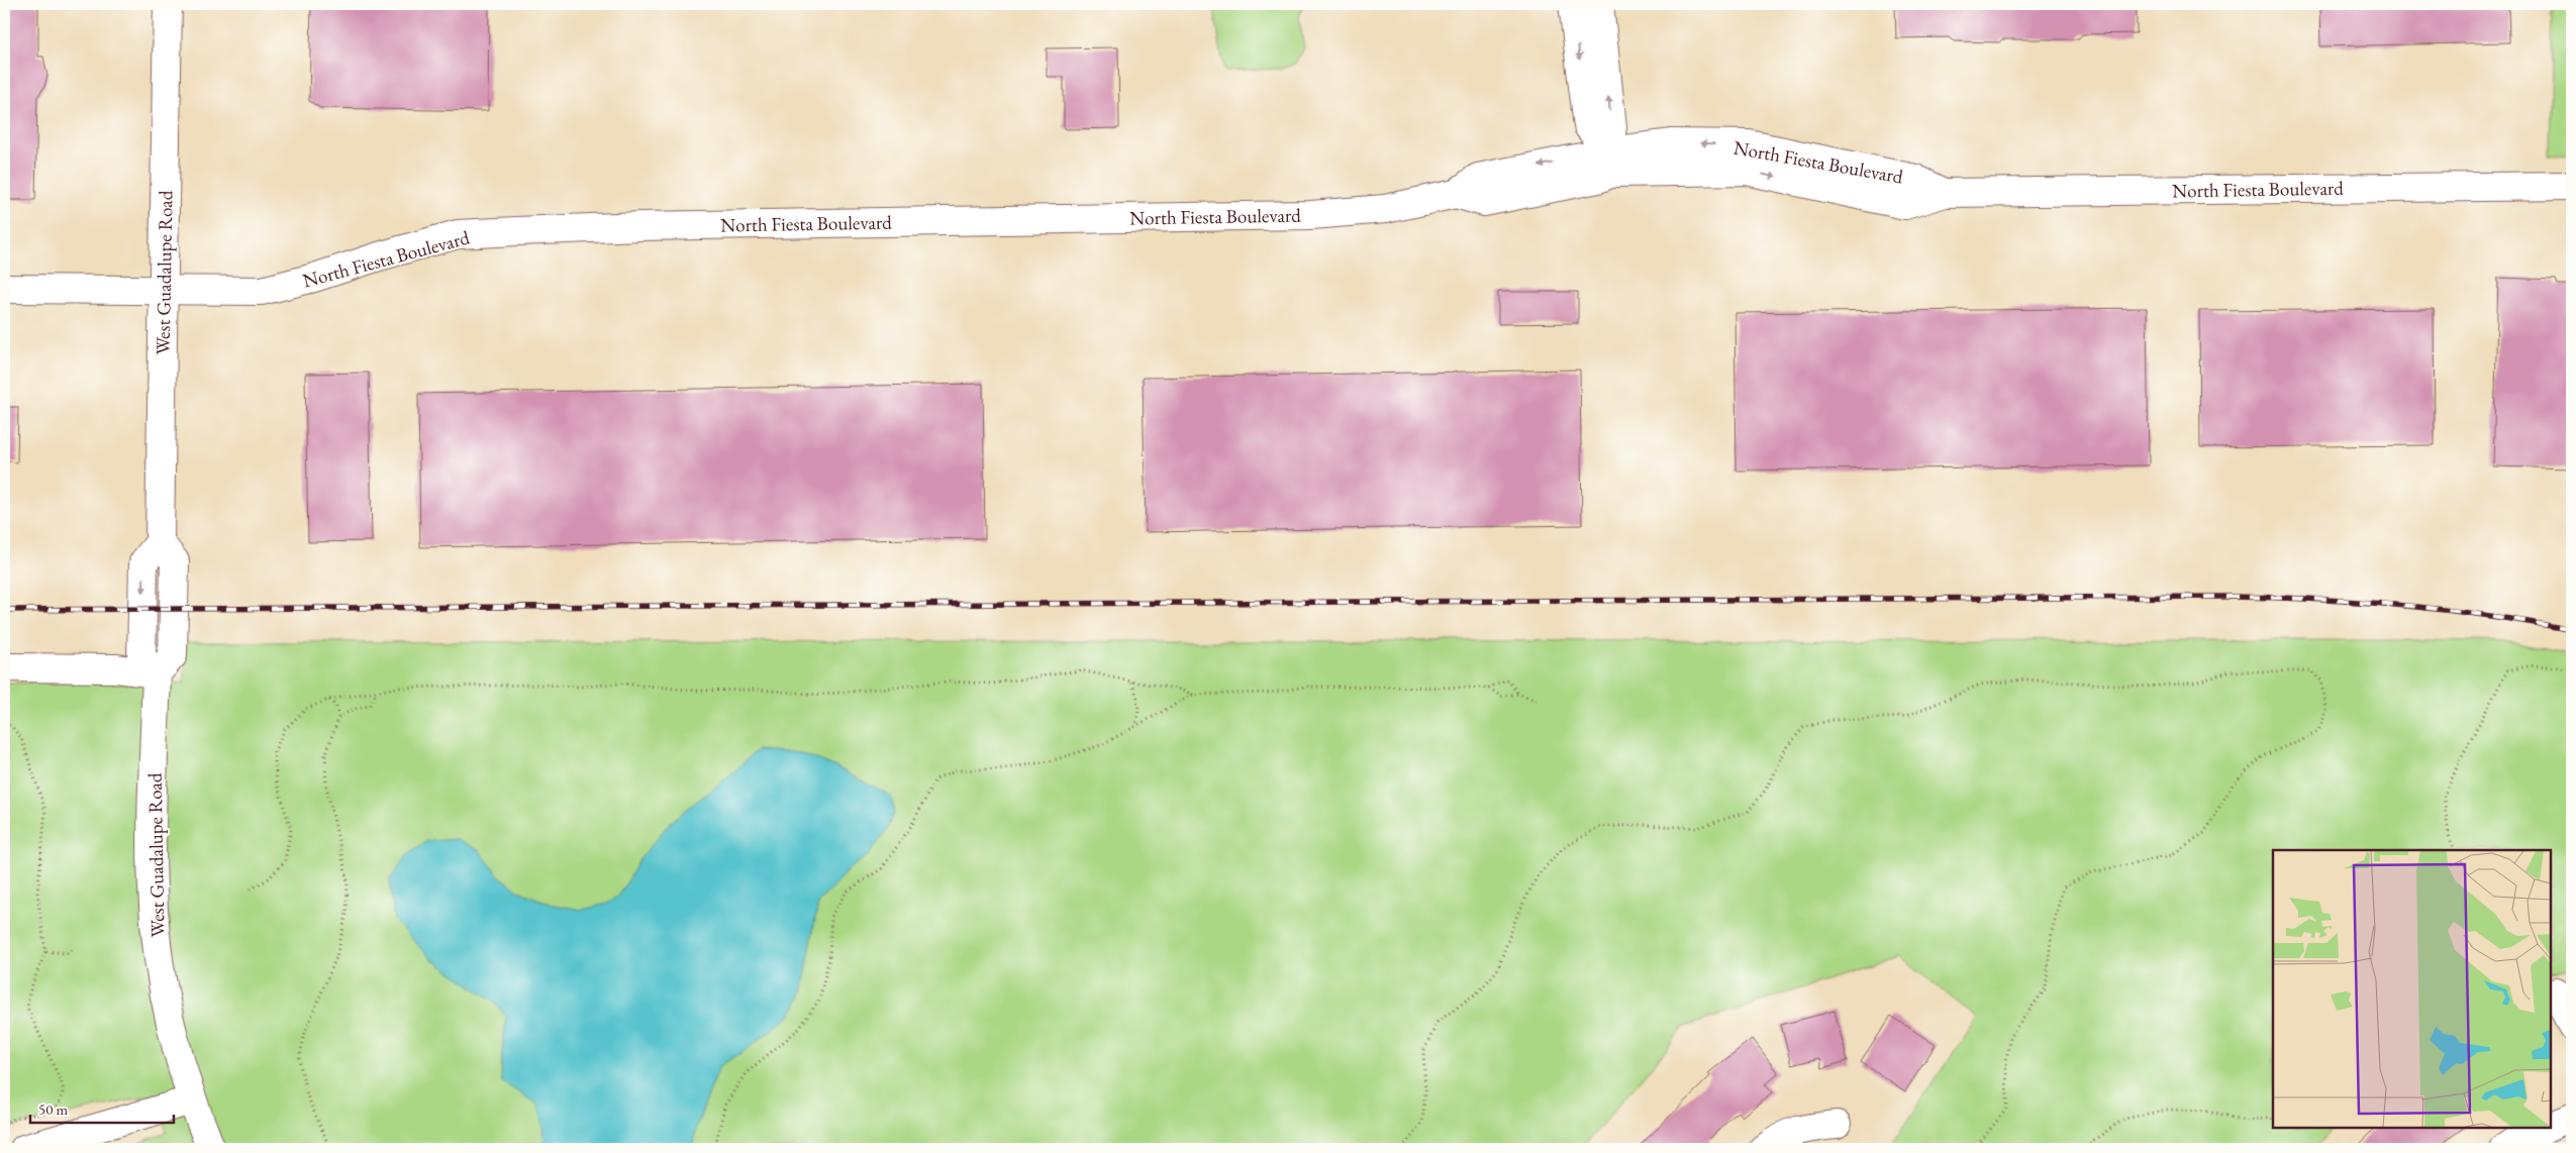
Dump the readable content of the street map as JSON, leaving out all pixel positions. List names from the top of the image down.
{
  "streets": {
    "street": ["North Fiesta Boulevard", "West Guadalupe Road"]
  },
  "crossings": [
    ["North Fiesta Boulevard", "West Guadalupe Road"]
  ],
  "scale_bar": "50 m"
}
